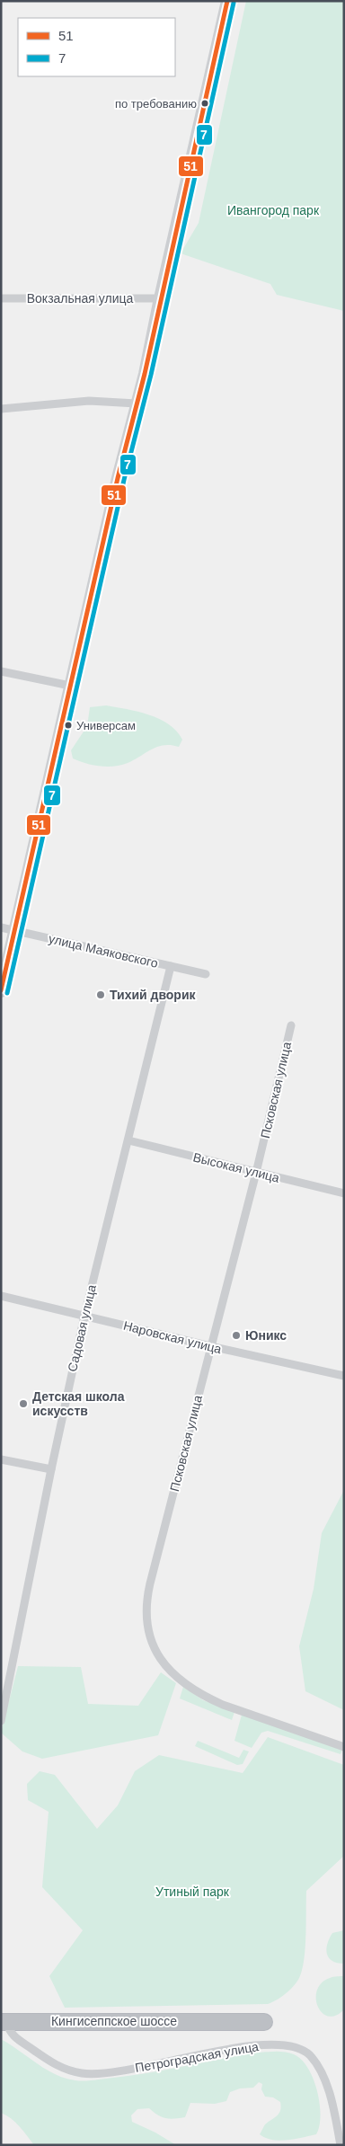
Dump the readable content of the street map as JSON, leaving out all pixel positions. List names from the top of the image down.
{
  "streets": {
    "highway": ["Кингисеппское шоссе"],
    "street": [
      "Вокзальная улица",
      "улица Маяковского",
      "Псковская улица",
      "Высокая улица",
      "Садовая улица",
      "Наровская улица",
      "Петроградская улица"
    ]
  },
  "crossings": [
    ["улица Маяковского", "Садовая улица"],
    ["Псковская улица", "Высокая улица"],
    ["Псковская улица", "Наровская улица"],
    ["Высокая улица", "Садовая улица"],
    ["Садовая улица", "Наровская улица"],
    ["Кингисеппское шоссе", "Петроградская улица"]
  ],
  "parks": ["Ивангород парк", "Утиный парк"],
  "places": [
    "по требованию",
    "Универсам",
    "Тихий дворик",
    "Юникс",
    "Детская школа искусств"
  ],
  "lines": ["transit line 51", "transit line 7"],
  "legend": ["51", "7"]
}
